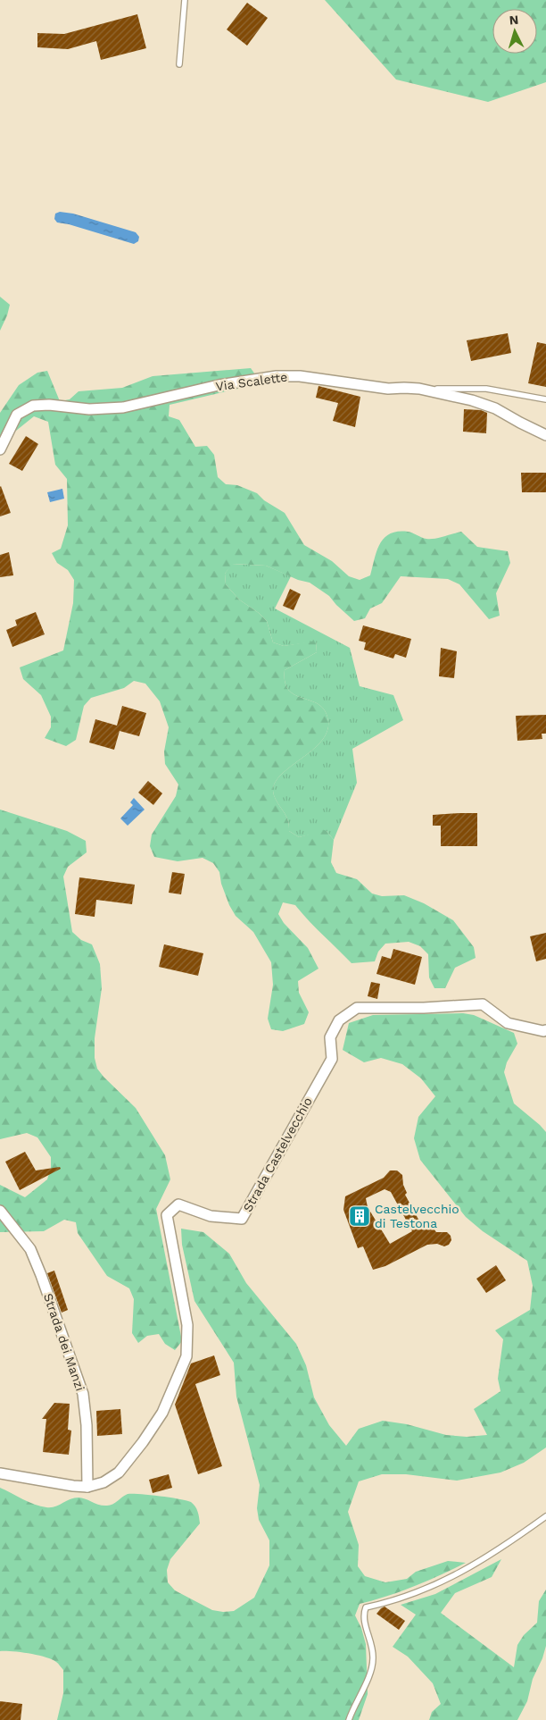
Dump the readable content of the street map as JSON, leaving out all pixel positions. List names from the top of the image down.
{
  "streets": {
    "street": ["Via Scalette", "Strada Castelvecchio", "Strada dei Manzi"]
  },
  "crossings": [
    ["Strada Castelvecchio", "Strada dei Manzi"]
  ],
  "places": {
    "building": ["Castelvecchio di Testona"]
  },
  "north": "top"
}
